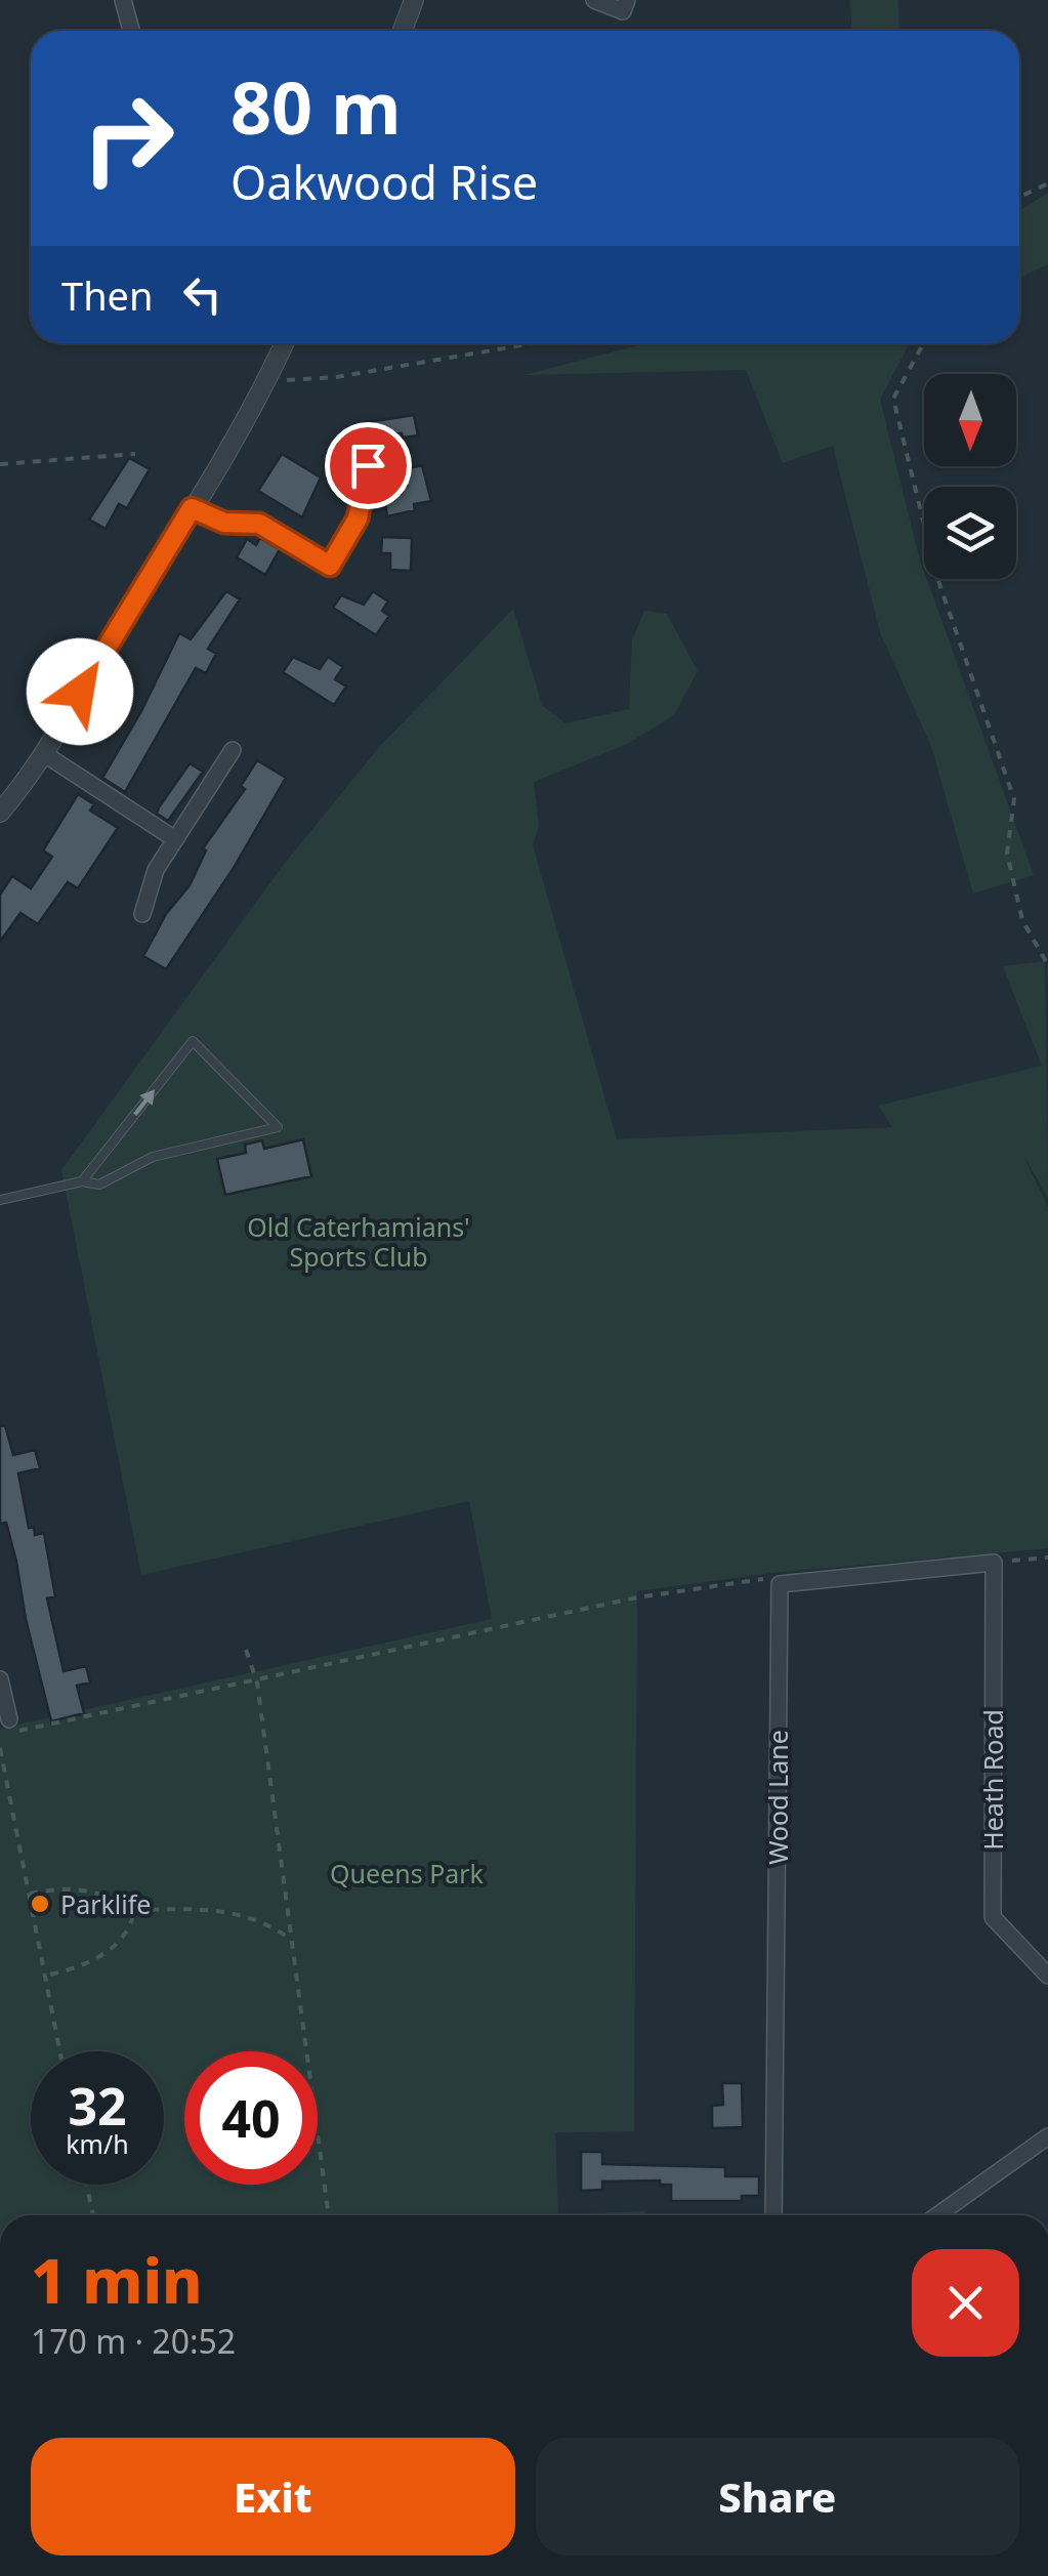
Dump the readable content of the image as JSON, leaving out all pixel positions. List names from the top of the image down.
{
  "streets": {
    "street": ["Heath Road", "Wood Lane"]
  },
  "parks": ["Old Caterhamians' Sports Club", "Queens Park"],
  "places": ["Parklife"],
  "north": "bottom",
  "page": {
    "turn": ["80 m", "Oakwood Rise"],
    "then": "Then",
    "speed": "32 km/h",
    "limit": "40",
    "heading": ["1 min", "170 m · 20:52"],
    "buttons": ["Exit", "Share"]
  }
}
